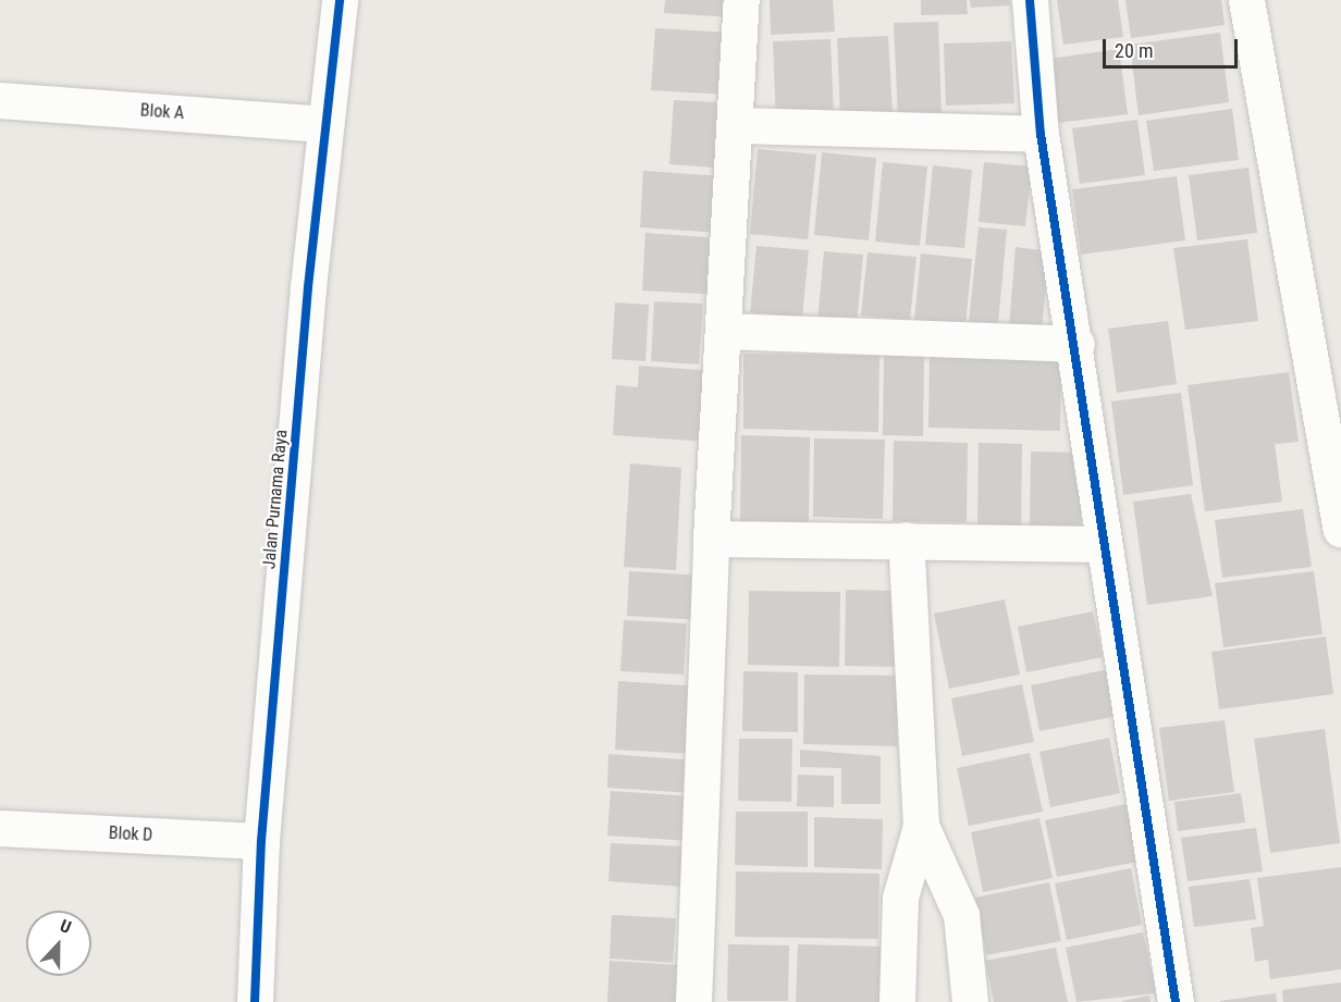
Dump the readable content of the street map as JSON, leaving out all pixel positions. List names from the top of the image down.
{
  "streets": {
    "street": ["Blok A", "Jalan Purnama Raya", "Blok D"]
  },
  "crossings": [
    ["Blok A", "Jalan Purnama Raya"],
    ["Jalan Purnama Raya", "Blok D"]
  ],
  "scale_bar": "20 m",
  "north": "top"
}
